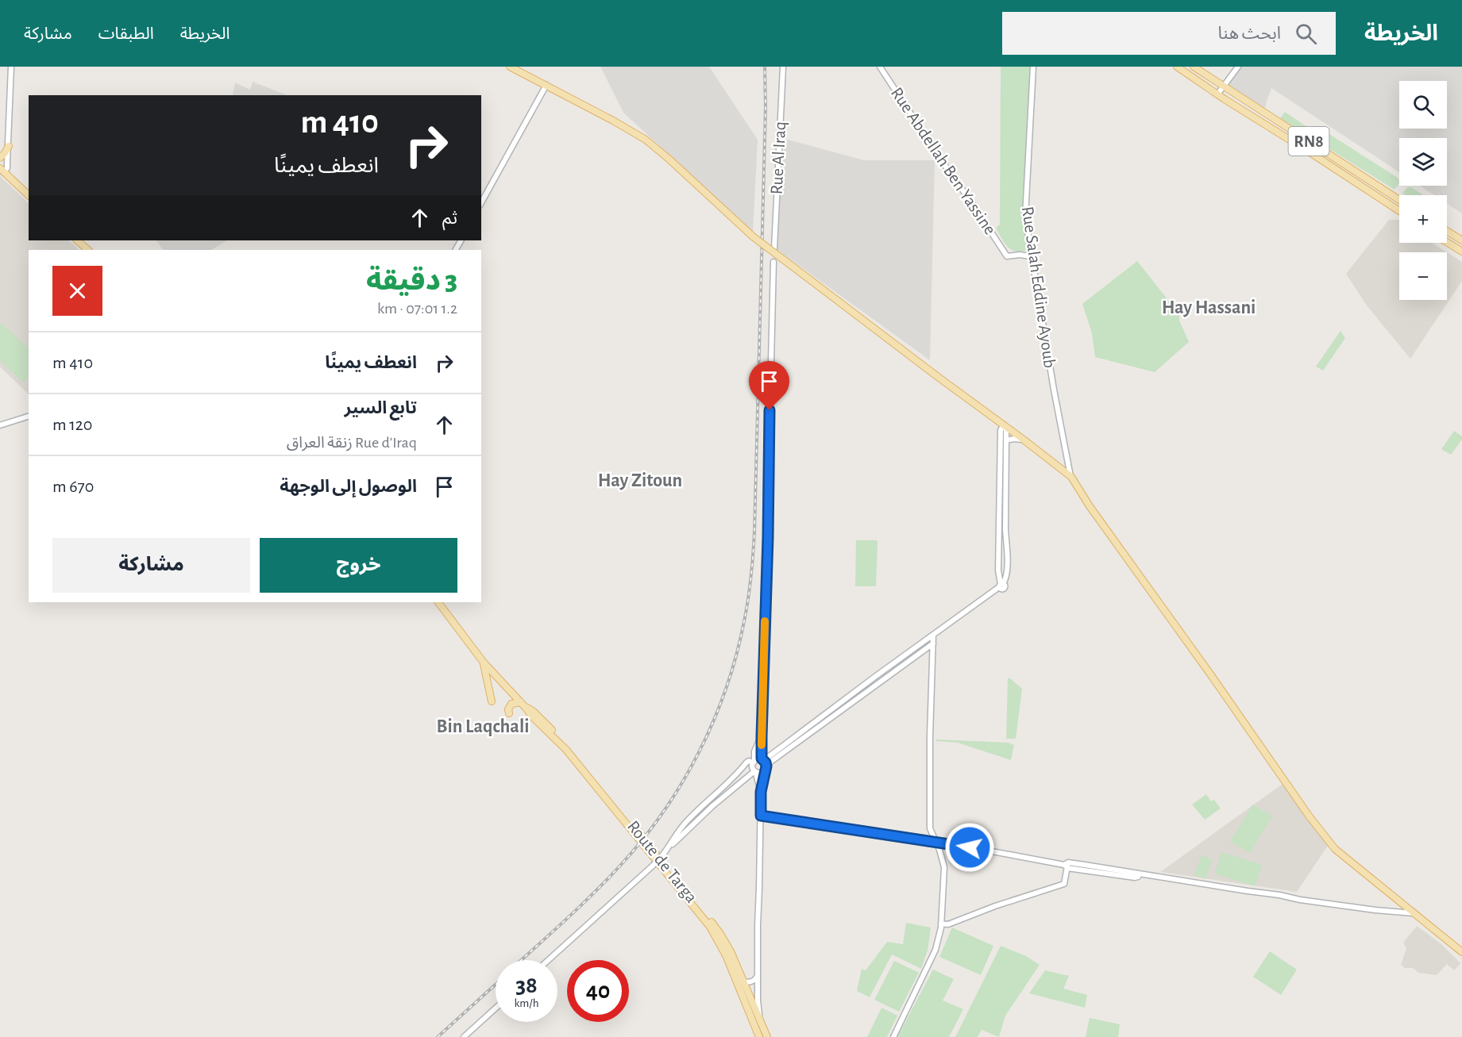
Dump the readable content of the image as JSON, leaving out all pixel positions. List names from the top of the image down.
{
  "streets": {
    "main road": ["RN8", "Route de Targa"],
    "street": ["Rue Al Iraq", "Rue Abdellah Ben Yassine", "Rue Salah Eddine Ayoub"]
  },
  "crossings": [
    ["Rue Abdellah Ben Yassine", "Rue Salah Eddine Ayoub"]
  ],
  "districts": ["Hay Hassani", "Hay Zitoun", "Bin Laqchali"],
  "page": {
    "header": "الخريطة",
    "search": "ابحث هنا",
    "nav": ["الخريطة", "الطبقات", "مشاركة"],
    "map_buttons": ["+", "−"],
    "turn": ["410 m", "انعطف يمينًا"],
    "then": "ثم",
    "heading": ["3 دقيقة", "1.2 km · 07:01"],
    "list": [
      {
        "name": "انعطف يمينًا",
        "value": "410 m"
      },
      {
        "name": "تابع السير",
        "note": "Rue d'Iraq زنقة العراق",
        "value": "120 m"
      },
      {
        "name": "الوصول إلى الوجهة",
        "value": "670 m"
      }
    ],
    "buttons": ["خروج", "مشاركة"],
    "speed": "38 km/h",
    "limit": "40"
  }
}
